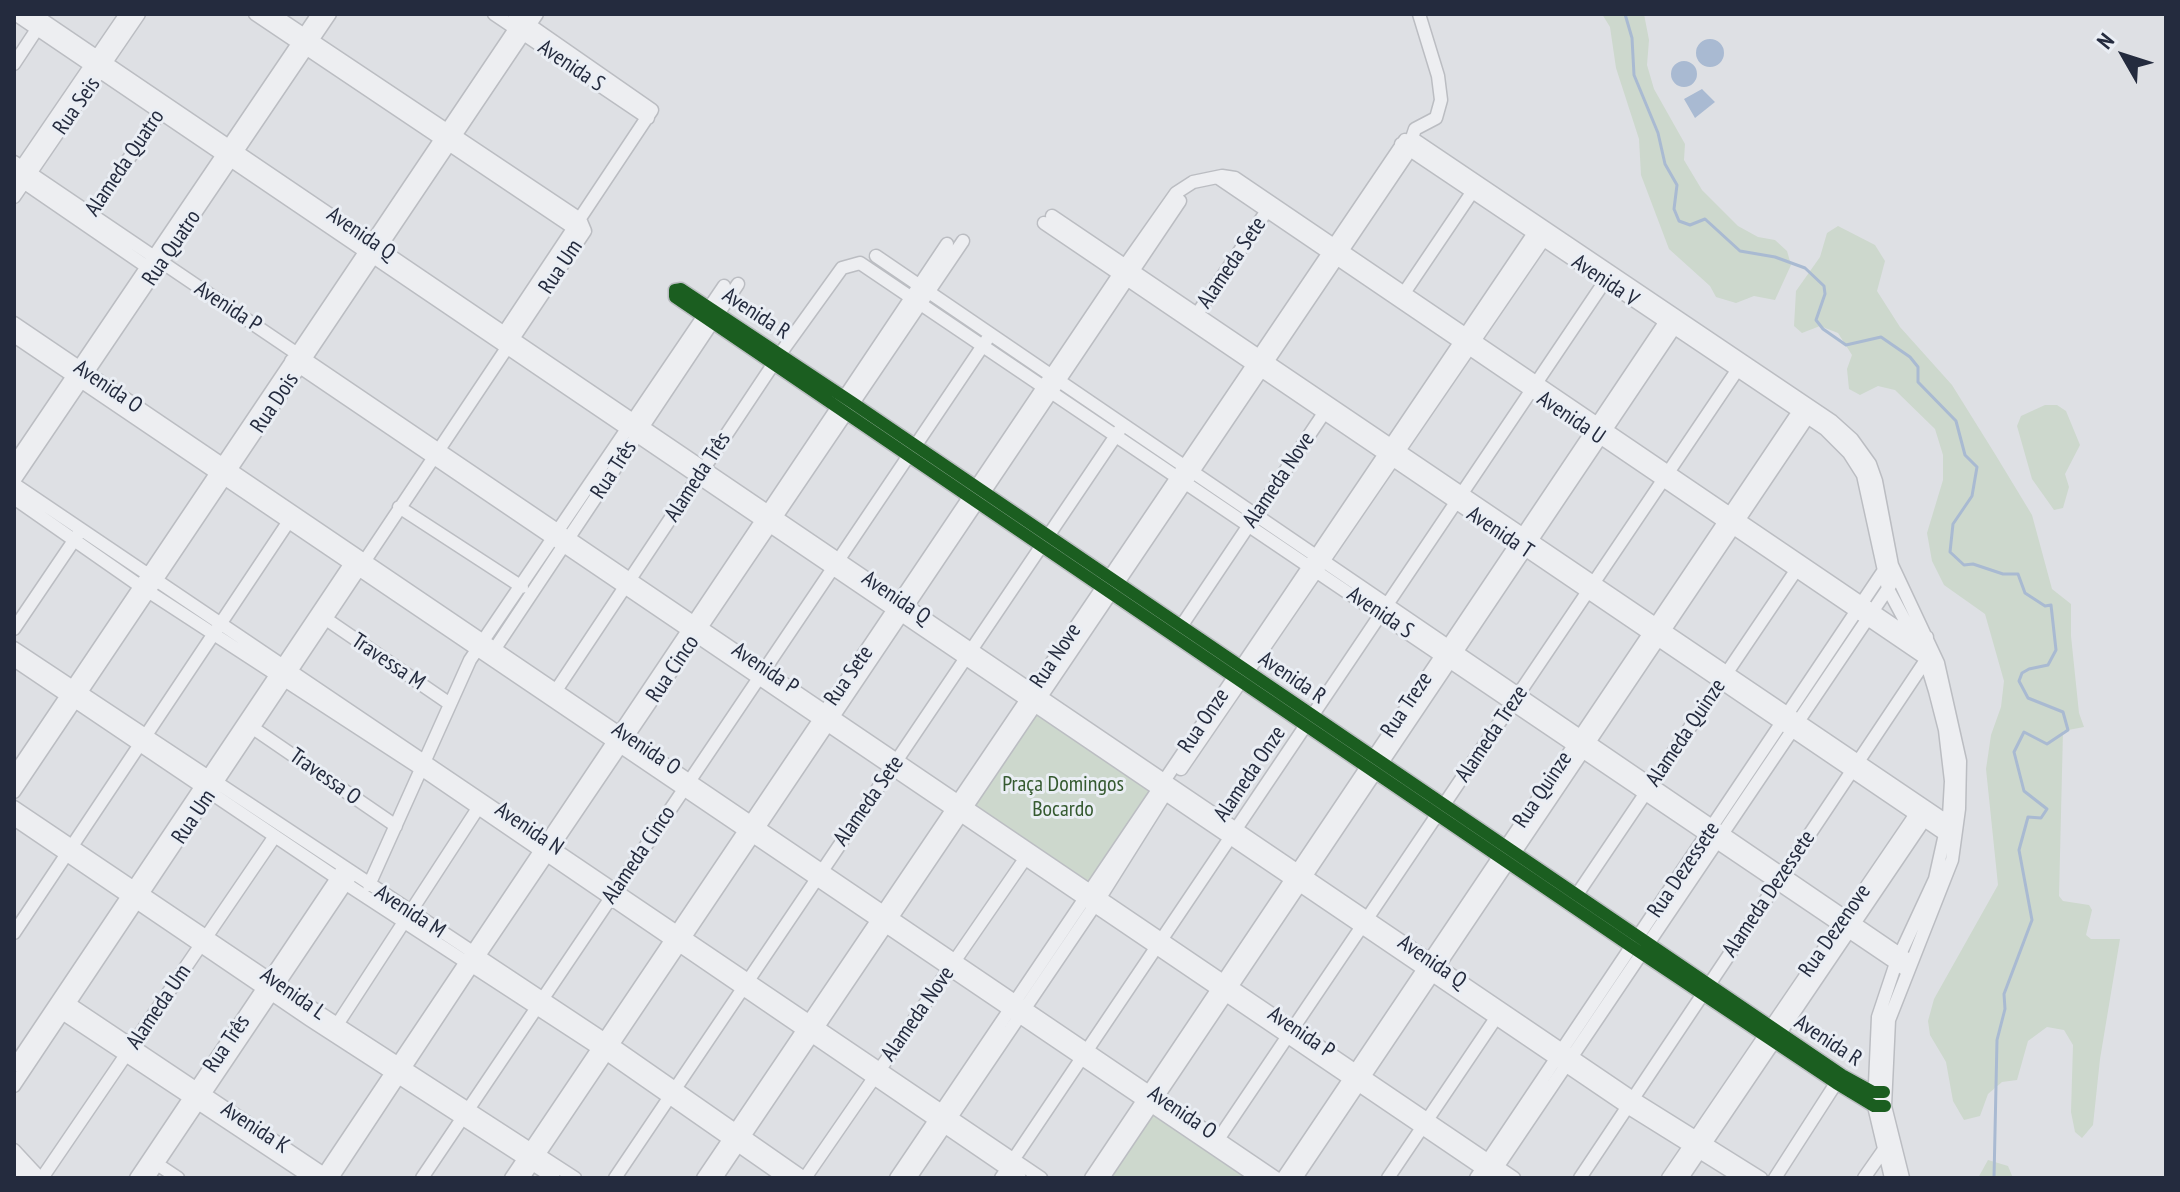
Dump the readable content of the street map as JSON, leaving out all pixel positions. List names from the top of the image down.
{
  "streets": {
    "street": [
      "Avenida S",
      "Rua Seis",
      "Alameda Quatro",
      "Avenida Q",
      "Rua Quatro",
      "Alameda Sete",
      "Rua Um",
      "Avenida V",
      "Avenida P",
      "Avenida R",
      "Avenida O",
      "Rua Dois",
      "Avenida U",
      "Rua Três",
      "Alameda Três",
      "Alameda Nove",
      "Avenida T",
      "Rua Nove",
      "Travessa M",
      "Rua Cinco",
      "Rua Sete",
      "Rua Treze",
      "Rua Onze",
      "Alameda Quinze",
      "Alameda Treze",
      "Alameda Onze",
      "Travessa O",
      "Rua Quinze",
      "Avenida N",
      "Alameda Cinco",
      "Rua Dezessete",
      "Alameda Dezessete",
      "Avenida M",
      "Rua Dezenove",
      "Avenida L",
      "Alameda Um",
      "Avenida K"
    ]
  },
  "crossings": [
    ["Avenida S", "Alameda Sete"],
    ["Avenida S", "Rua Um"],
    ["Avenida S", "Rua Dois"],
    ["Avenida S", "Alameda Três"],
    ["Avenida S", "Alameda Nove"],
    ["Avenida S", "Rua Nove"],
    ["Avenida S", "Rua Cinco"],
    ["Avenida S", "Rua Sete"],
    ["Avenida S", "Rua Treze"],
    ["Avenida S", "Rua Onze"],
    ["Avenida S", "Alameda Quinze"],
    ["Avenida S", "Alameda Treze"],
    ["Avenida S", "Alameda Onze"],
    ["Avenida S", "Rua Quinze"],
    ["Avenida S", "Alameda Cinco"],
    ["Avenida S", "Rua Dezessete"],
    ["Avenida S", "Alameda Dezessete"],
    ["Avenida S", "Rua Dezenove"],
    ["Rua Seis", "Avenida Q"],
    ["Rua Seis", "Avenida P"],
    ["Alameda Quatro", "Avenida Q"],
    ["Alameda Quatro", "Avenida P"],
    ["Avenida Q", "Rua Quatro"],
    ["Avenida Q", "Alameda Sete"],
    ["Avenida Q", "Rua Um"],
    ["Avenida Q", "Rua Dois"],
    ["Avenida Q", "Rua Três"],
    ["Avenida Q", "Alameda Três"],
    ["Avenida Q", "Rua Nove"],
    ["Avenida Q", "Rua Cinco"],
    ["Avenida Q", "Rua Sete"],
    ["Avenida Q", "Rua Treze"],
    ["Avenida Q", "Rua Onze"],
    ["Avenida Q", "Alameda Treze"],
    ["Avenida Q", "Alameda Onze"],
    ["Avenida Q", "Rua Quinze"],
    ["Avenida Q", "Alameda Cinco"],
    ["Avenida Q", "Rua Dezessete"],
    ["Avenida Q", "Alameda Dezessete"],
    ["Avenida Q", "Rua Dezenove"],
    ["Rua Quatro", "Avenida P"],
    ["Rua Quatro", "Avenida O"],
    ["Rua Quatro", "Avenida N"],
    ["Alameda Sete", "Avenida P"],
    ["Alameda Sete", "Avenida R"],
    ["Alameda Sete", "Avenida O"],
    ["Alameda Sete", "Avenida U"],
    ["Alameda Sete", "Avenida T"],
    ["Alameda Sete", "Avenida N"],
    ["Alameda Sete", "Avenida M"],
    ["Rua Um", "Avenida P"],
    ["Rua Um", "Avenida O"],
    ["Rua Um", "Travessa M"],
    ["Rua Um", "Travessa O"],
    ["Rua Um", "Avenida N"],
    ["Rua Um", "Avenida M"],
    ["Rua Um", "Avenida L"],
    ["Rua Um", "Avenida K"],
    ["Avenida V", "Rua Nove"],
    ["Avenida V", "Rua Treze"],
    ["Avenida V", "Rua Onze"],
    ["Avenida V", "Alameda Treze"],
    ["Avenida V", "Alameda Onze"],
    ["Avenida V", "Rua Quinze"],
    ["Avenida V", "Rua Dezessete"],
    ["Avenida P", "Rua Dois"],
    ["Avenida P", "Rua Três"],
    ["Avenida P", "Alameda Três"],
    ["Avenida P", "Alameda Nove"],
    ["Avenida P", "Rua Nove"],
    ["Avenida P", "Rua Cinco"],
    ["Avenida P", "Rua Sete"],
    ["Avenida P", "Rua Treze"],
    ["Avenida P", "Rua Onze"],
    ["Avenida P", "Alameda Treze"],
    ["Avenida P", "Alameda Onze"],
    ["Avenida P", "Rua Quinze"],
    ["Avenida P", "Alameda Cinco"],
    ["Avenida P", "Rua Dezessete"],
    ["Avenida R", "Rua Três"],
    ["Avenida R", "Alameda Três"],
    ["Avenida R", "Alameda Nove"],
    ["Avenida R", "Rua Nove"],
    ["Avenida R", "Rua Cinco"],
    ["Avenida R", "Rua Sete"],
    ["Avenida R", "Rua Treze"],
    ["Avenida R", "Rua Onze"],
    ["Avenida R", "Alameda Quinze"],
    ["Avenida R", "Alameda Treze"],
    ["Avenida R", "Alameda Onze"],
    ["Avenida R", "Rua Quinze"],
    ["Avenida R", "Alameda Cinco"],
    ["Avenida R", "Rua Dezessete"],
    ["Avenida R", "Alameda Dezessete"],
    ["Avenida R", "Rua Dezenove"],
    ["Avenida O", "Rua Dois"],
    ["Avenida O", "Rua Três"],
    ["Avenida O", "Alameda Três"],
    ["Avenida O", "Alameda Nove"],
    ["Avenida O", "Rua Nove"],
    ["Avenida O", "Rua Cinco"],
    ["Avenida O", "Rua Sete"],
    ["Avenida O", "Rua Treze"],
    ["Avenida O", "Rua Onze"],
    ["Avenida O", "Alameda Treze"],
    ["Avenida O", "Alameda Onze"],
    ["Avenida O", "Alameda Cinco"],
    ["Rua Dois", "Avenida N"],
    ["Rua Dois", "Avenida M"],
    ["Avenida U", "Rua Nove"],
    ["Avenida U", "Rua Sete"],
    ["Avenida U", "Rua Treze"],
    ["Avenida U", "Rua Onze"],
    ["Avenida U", "Alameda Quinze"],
    ["Avenida U", "Alameda Treze"],
    ["Avenida U", "Alameda Onze"],
    ["Avenida U", "Rua Quinze"],
    ["Avenida U", "Rua Dezessete"],
    ["Avenida U", "Alameda Dezessete"],
    ["Rua Três", "Avenida M"],
    ["Rua Três", "Avenida L"],
    ["Rua Três", "Avenida K"],
    ["Alameda Nove", "Avenida T"],
    ["Alameda Nove", "Avenida N"],
    ["Alameda Nove", "Avenida M"],
    ["Avenida T", "Rua Nove"],
    ["Avenida T", "Rua Sete"],
    ["Avenida T", "Rua Treze"],
    ["Avenida T", "Rua Onze"],
    ["Avenida T", "Alameda Quinze"],
    ["Avenida T", "Alameda Treze"],
    ["Avenida T", "Alameda Onze"],
    ["Avenida T", "Rua Quinze"],
    ["Avenida T", "Rua Dezessete"],
    ["Avenida T", "Alameda Dezessete"],
    ["Avenida T", "Rua Dezenove"],
    ["Rua Nove", "Avenida N"],
    ["Rua Nove", "Avenida M"],
    ["Rua Cinco", "Avenida N"],
    ["Rua Cinco", "Avenida M"],
    ["Rua Cinco", "Avenida L"],
    ["Rua Cinco", "Avenida K"],
    ["Rua Sete", "Avenida N"],
    ["Rua Sete", "Avenida M"],
    ["Rua Sete", "Avenida L"],
    ["Rua Onze", "Avenida N"],
    ["Alameda Onze", "Avenida N"],
    ["Rua Quinze", "Rua Dezessete"],
    ["Avenida N", "Alameda Cinco"],
    ["Alameda Cinco", "Avenida M"],
    ["Alameda Cinco", "Avenida L"],
    ["Avenida M", "Alameda Um"],
    ["Avenida L", "Alameda Um"],
    ["Alameda Um", "Avenida K"]
  ],
  "parks": ["Praça Domingos Bocardo"],
  "north": "top left"
}
